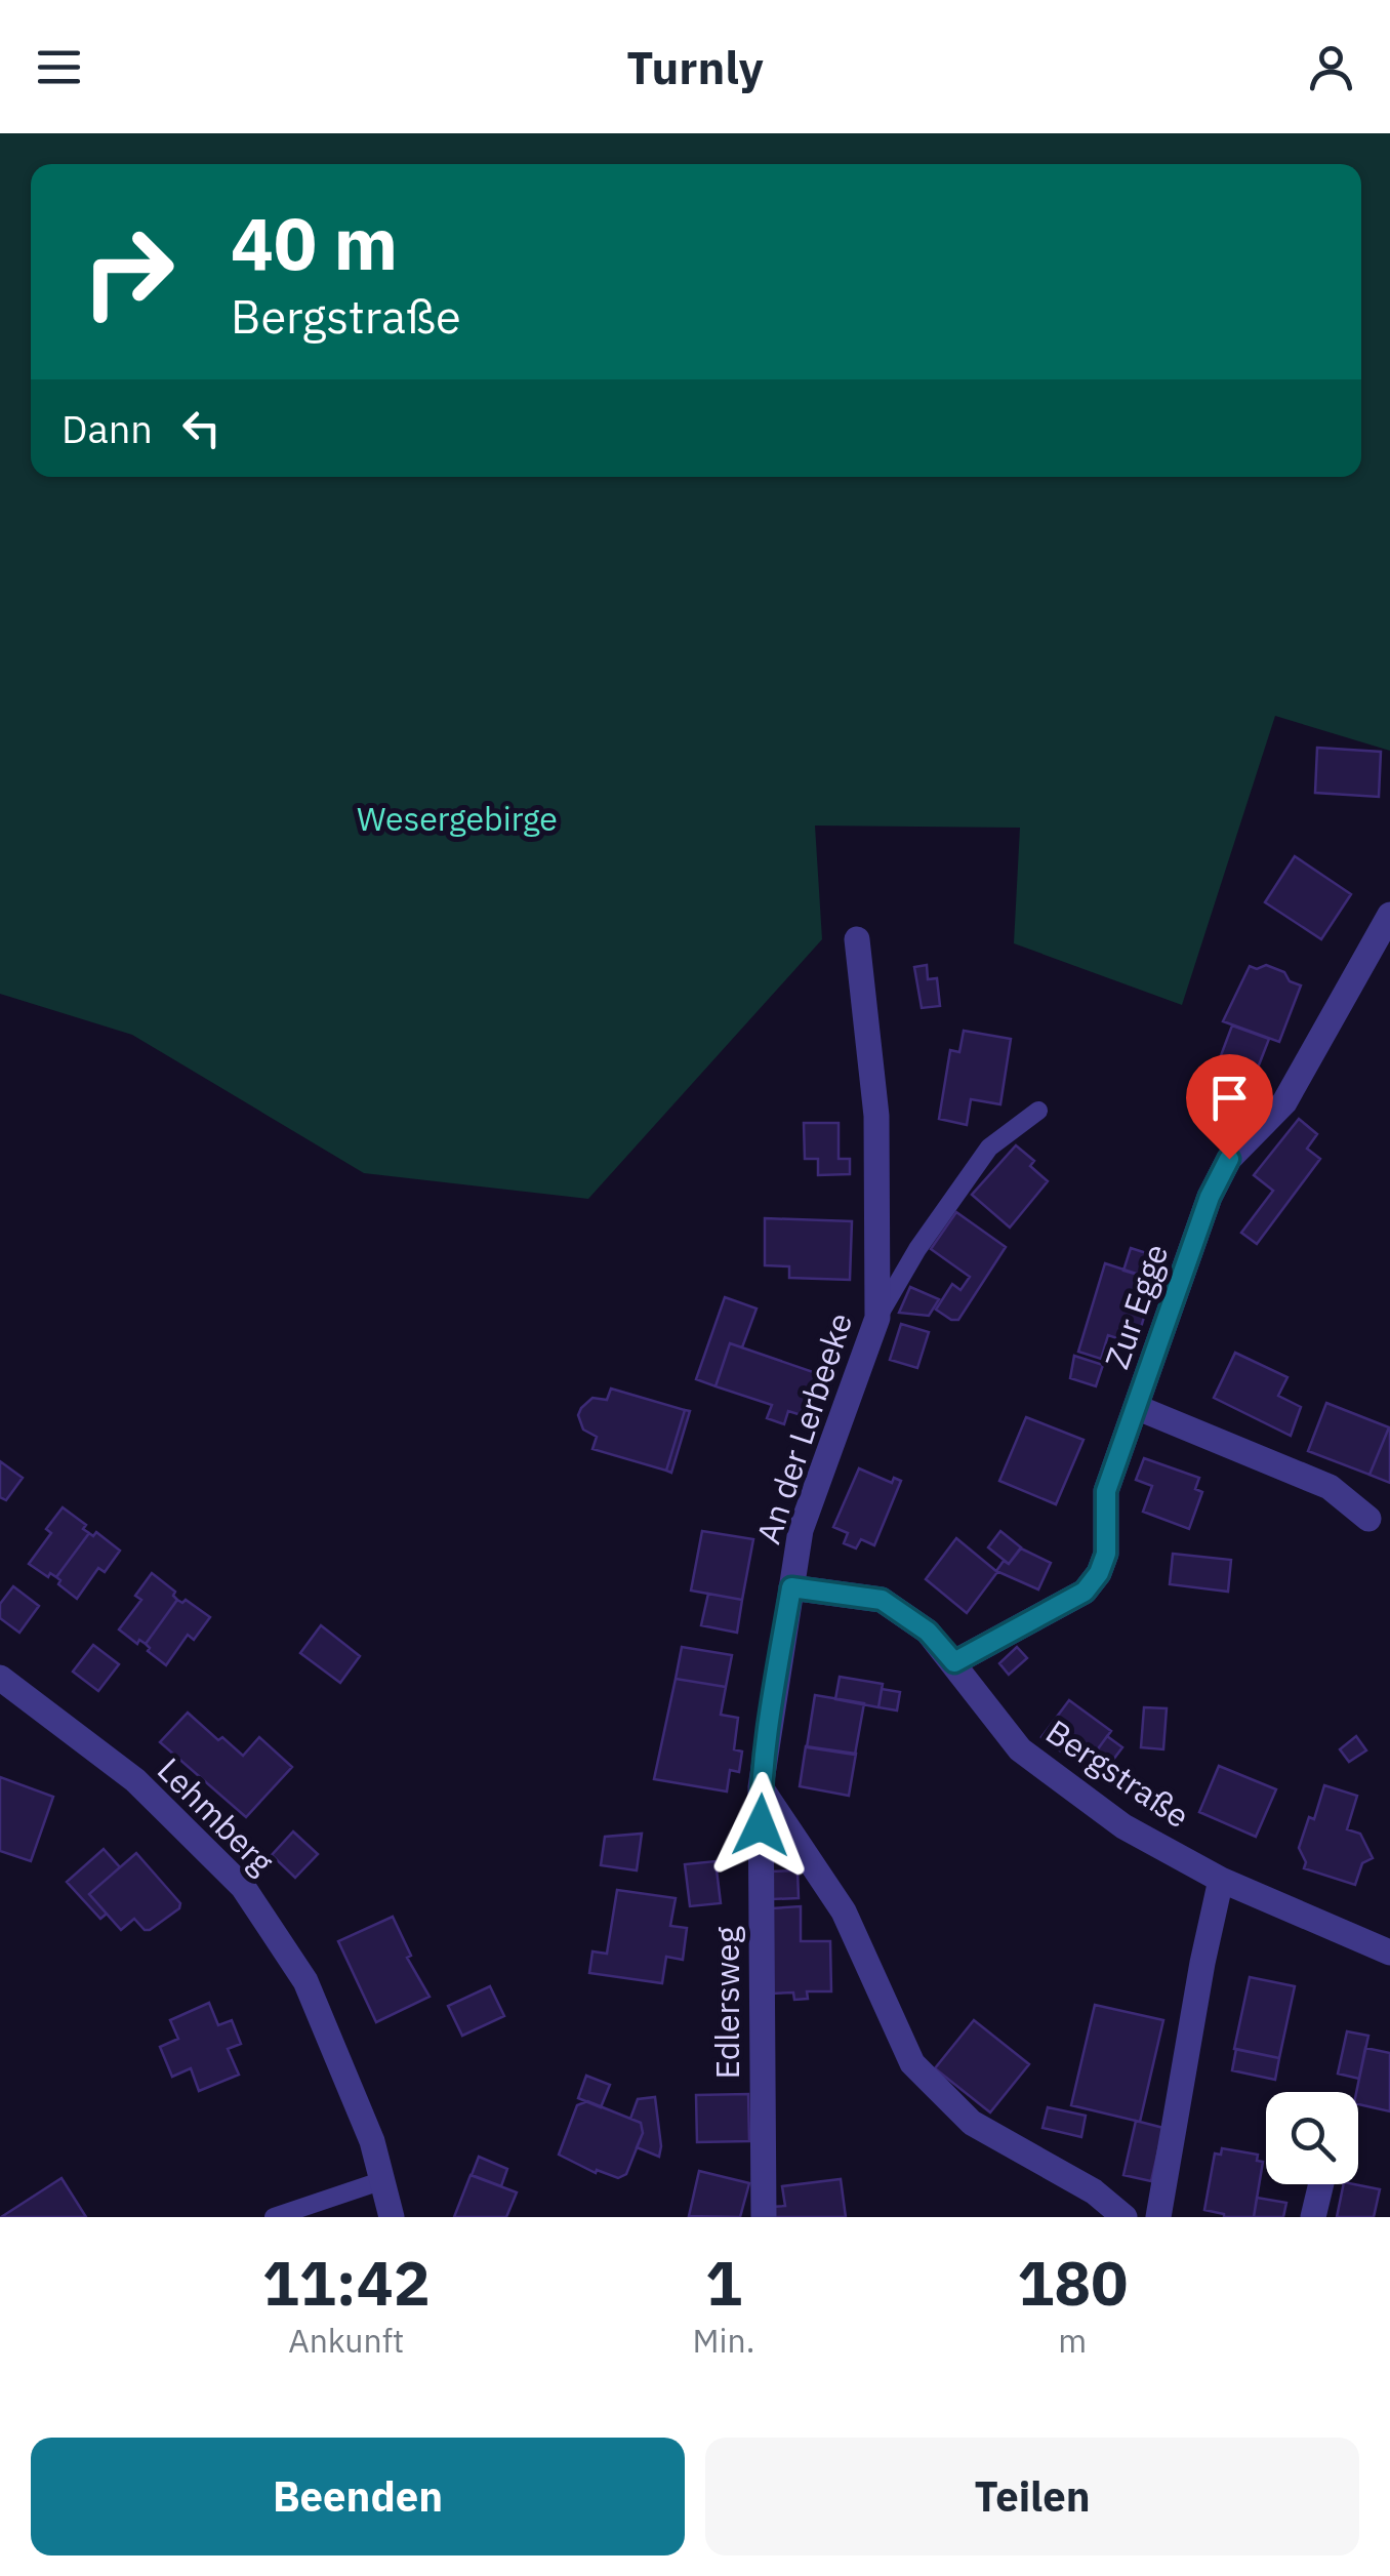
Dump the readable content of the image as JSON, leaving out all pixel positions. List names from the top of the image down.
{
  "streets": {
    "street": [
      "Zur Egge",
      "An der Lerbeeke",
      "Bergstraße",
      "Lehmberg",
      "Edlersweg"
    ]
  },
  "crossings": [
    ["Zur Egge", "Bergstraße"],
    ["An der Lerbeeke", "Bergstraße"],
    ["An der Lerbeeke", "Edlersweg"]
  ],
  "parks": ["Wesergebirge"],
  "page": {
    "header": "Turnly",
    "turn": ["40 m", "Bergstraße"],
    "then": "Dann",
    "eta": [
      "11:42",
      "Ankunft",
      "1",
      "Min.",
      "180",
      "m"
    ],
    "buttons": ["Beenden", "Teilen"]
  }
}
